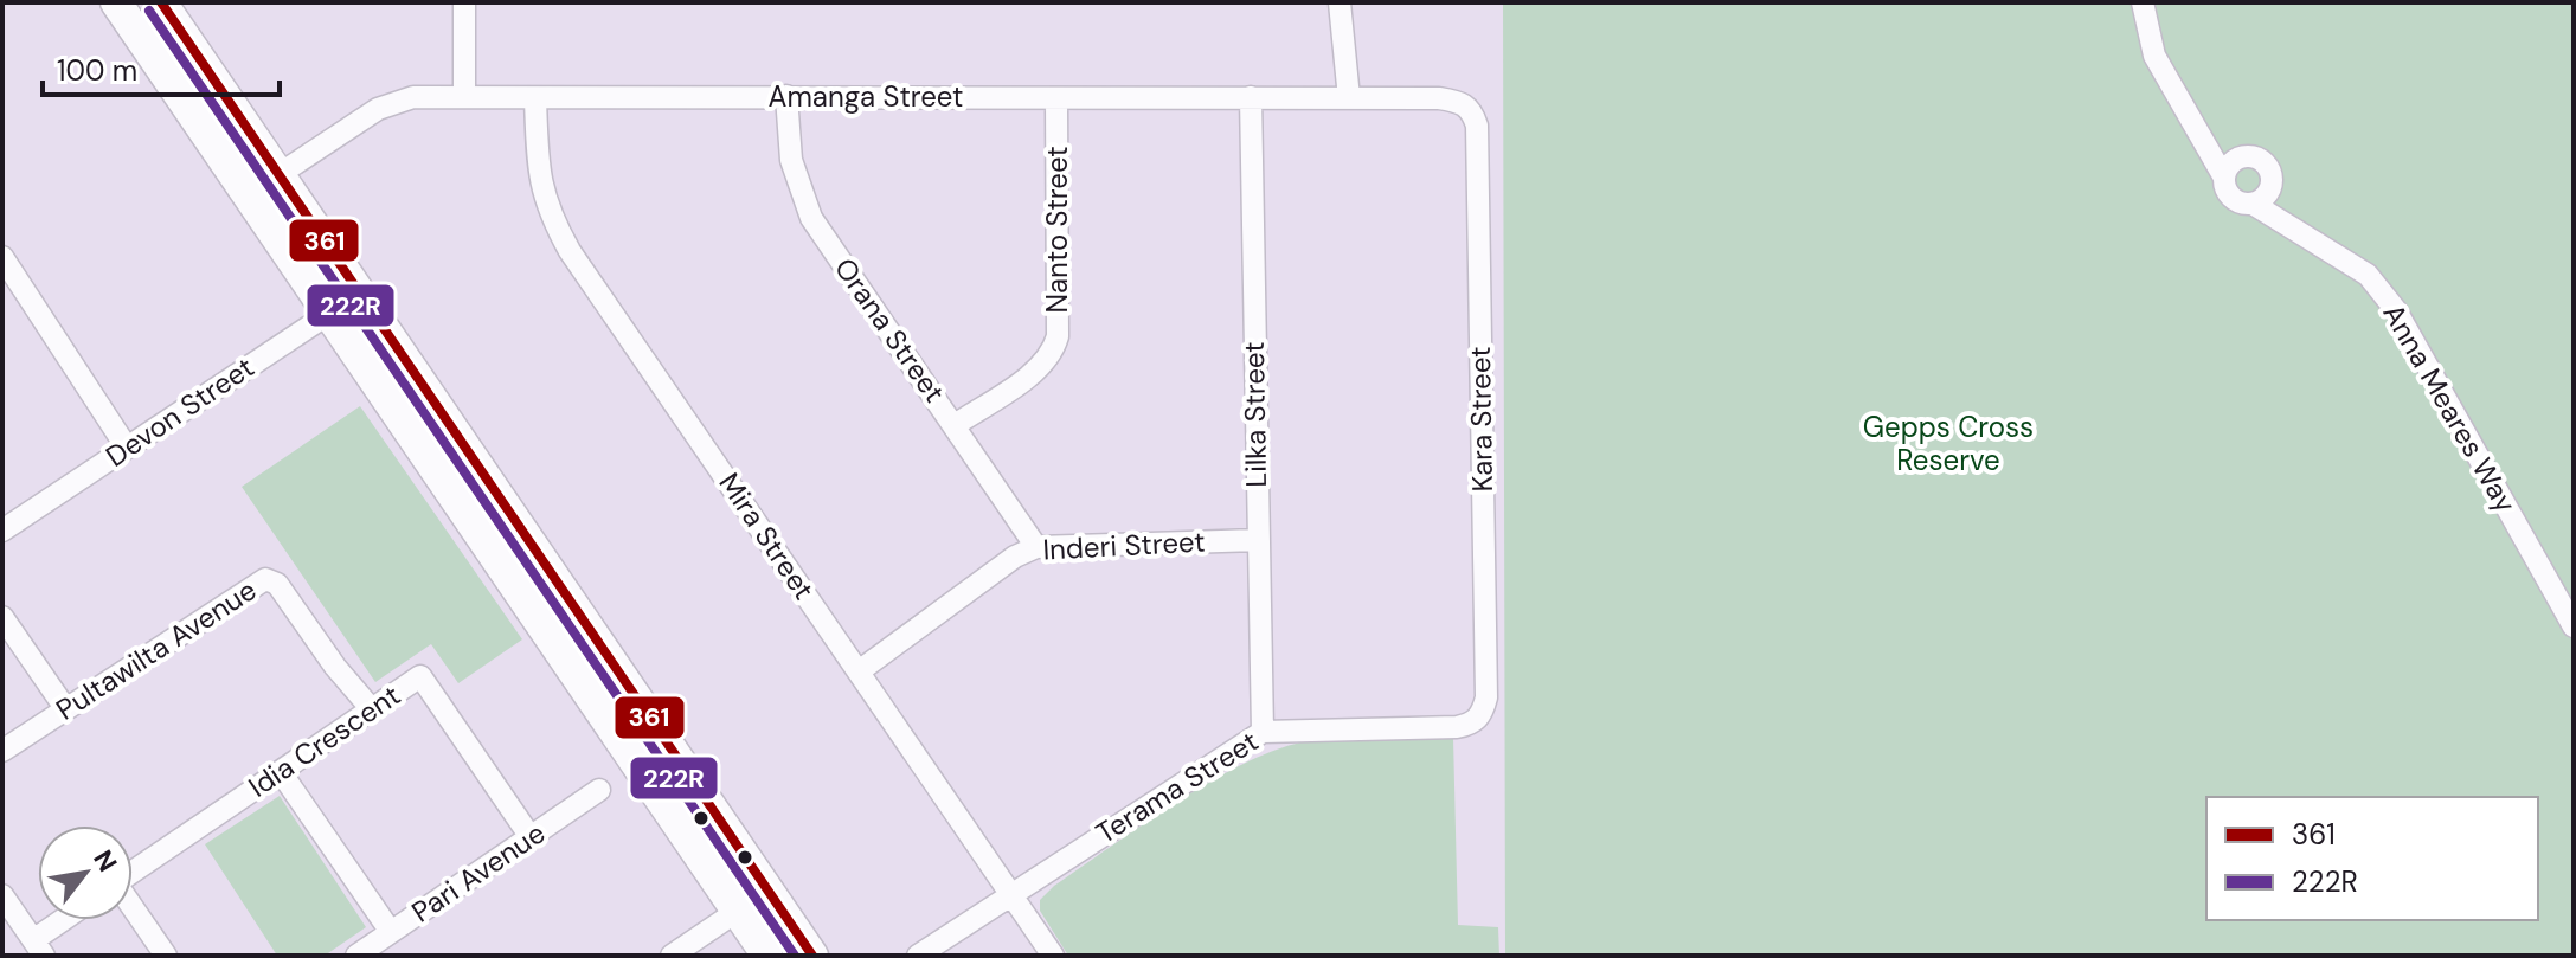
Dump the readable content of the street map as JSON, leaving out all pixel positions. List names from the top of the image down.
{
  "streets": {
    "street": [
      "Amanga Street",
      "Nanto Street",
      "Orana Street",
      "Anna Meares Way",
      "Devon Street",
      "Lilka Street",
      "Kara Street",
      "Mira Street",
      "Inderi Street",
      "Pultawilta Avenue",
      "Idia Crescent",
      "Terama Street",
      "Pari Avenue"
    ]
  },
  "crossings": [
    ["Amanga Street", "Nanto Street"],
    ["Amanga Street", "Orana Street"],
    ["Amanga Street", "Lilka Street"],
    ["Amanga Street", "Kara Street"],
    ["Amanga Street", "Mira Street"],
    ["Nanto Street", "Orana Street"],
    ["Orana Street", "Inderi Street"],
    ["Lilka Street", "Inderi Street"],
    ["Lilka Street", "Terama Street"],
    ["Kara Street", "Terama Street"],
    ["Mira Street", "Inderi Street"],
    ["Mira Street", "Terama Street"],
    ["Pultawilta Avenue", "Idia Crescent"],
    ["Idia Crescent", "Pari Avenue"]
  ],
  "parks": ["Gepps Cross Reserve"],
  "lines": ["transit line 361", "transit line 222R"],
  "legend": ["361", "222R"],
  "scale_bar": "100 m",
  "north": "top right"
}
